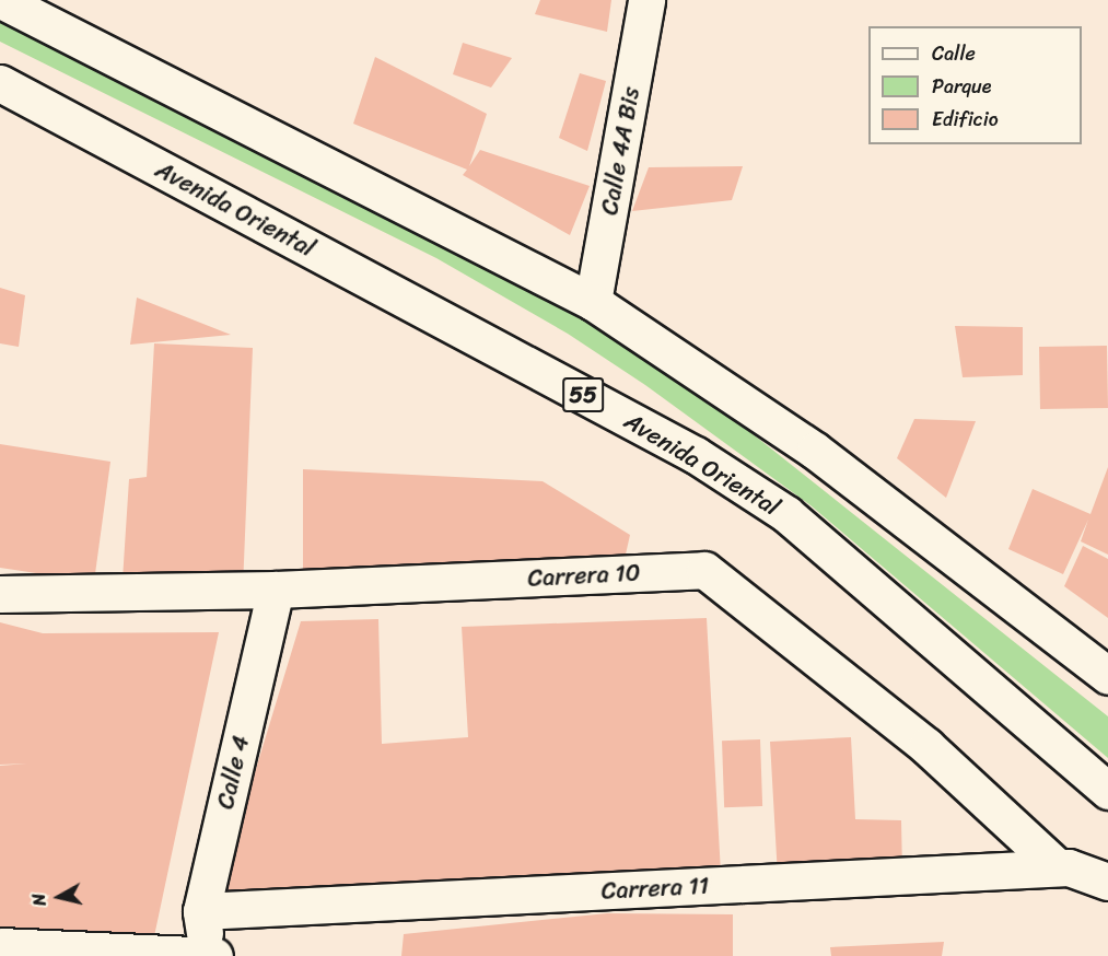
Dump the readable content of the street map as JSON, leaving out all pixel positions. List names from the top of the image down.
{
  "streets": {
    "main road": [
      "Calle 4A Bis",
      "Avenida Oriental",
      "55",
      "Carrera 10",
      "Calle 4",
      "Carrera 11"
    ]
  },
  "crossings": [
    ["Carrera 10", "Calle 4"],
    ["Carrera 10", "Carrera 11"],
    ["Calle 4", "Carrera 11"]
  ],
  "legend": ["Calle", "Parque", "Edificio"],
  "north": "left"
}
